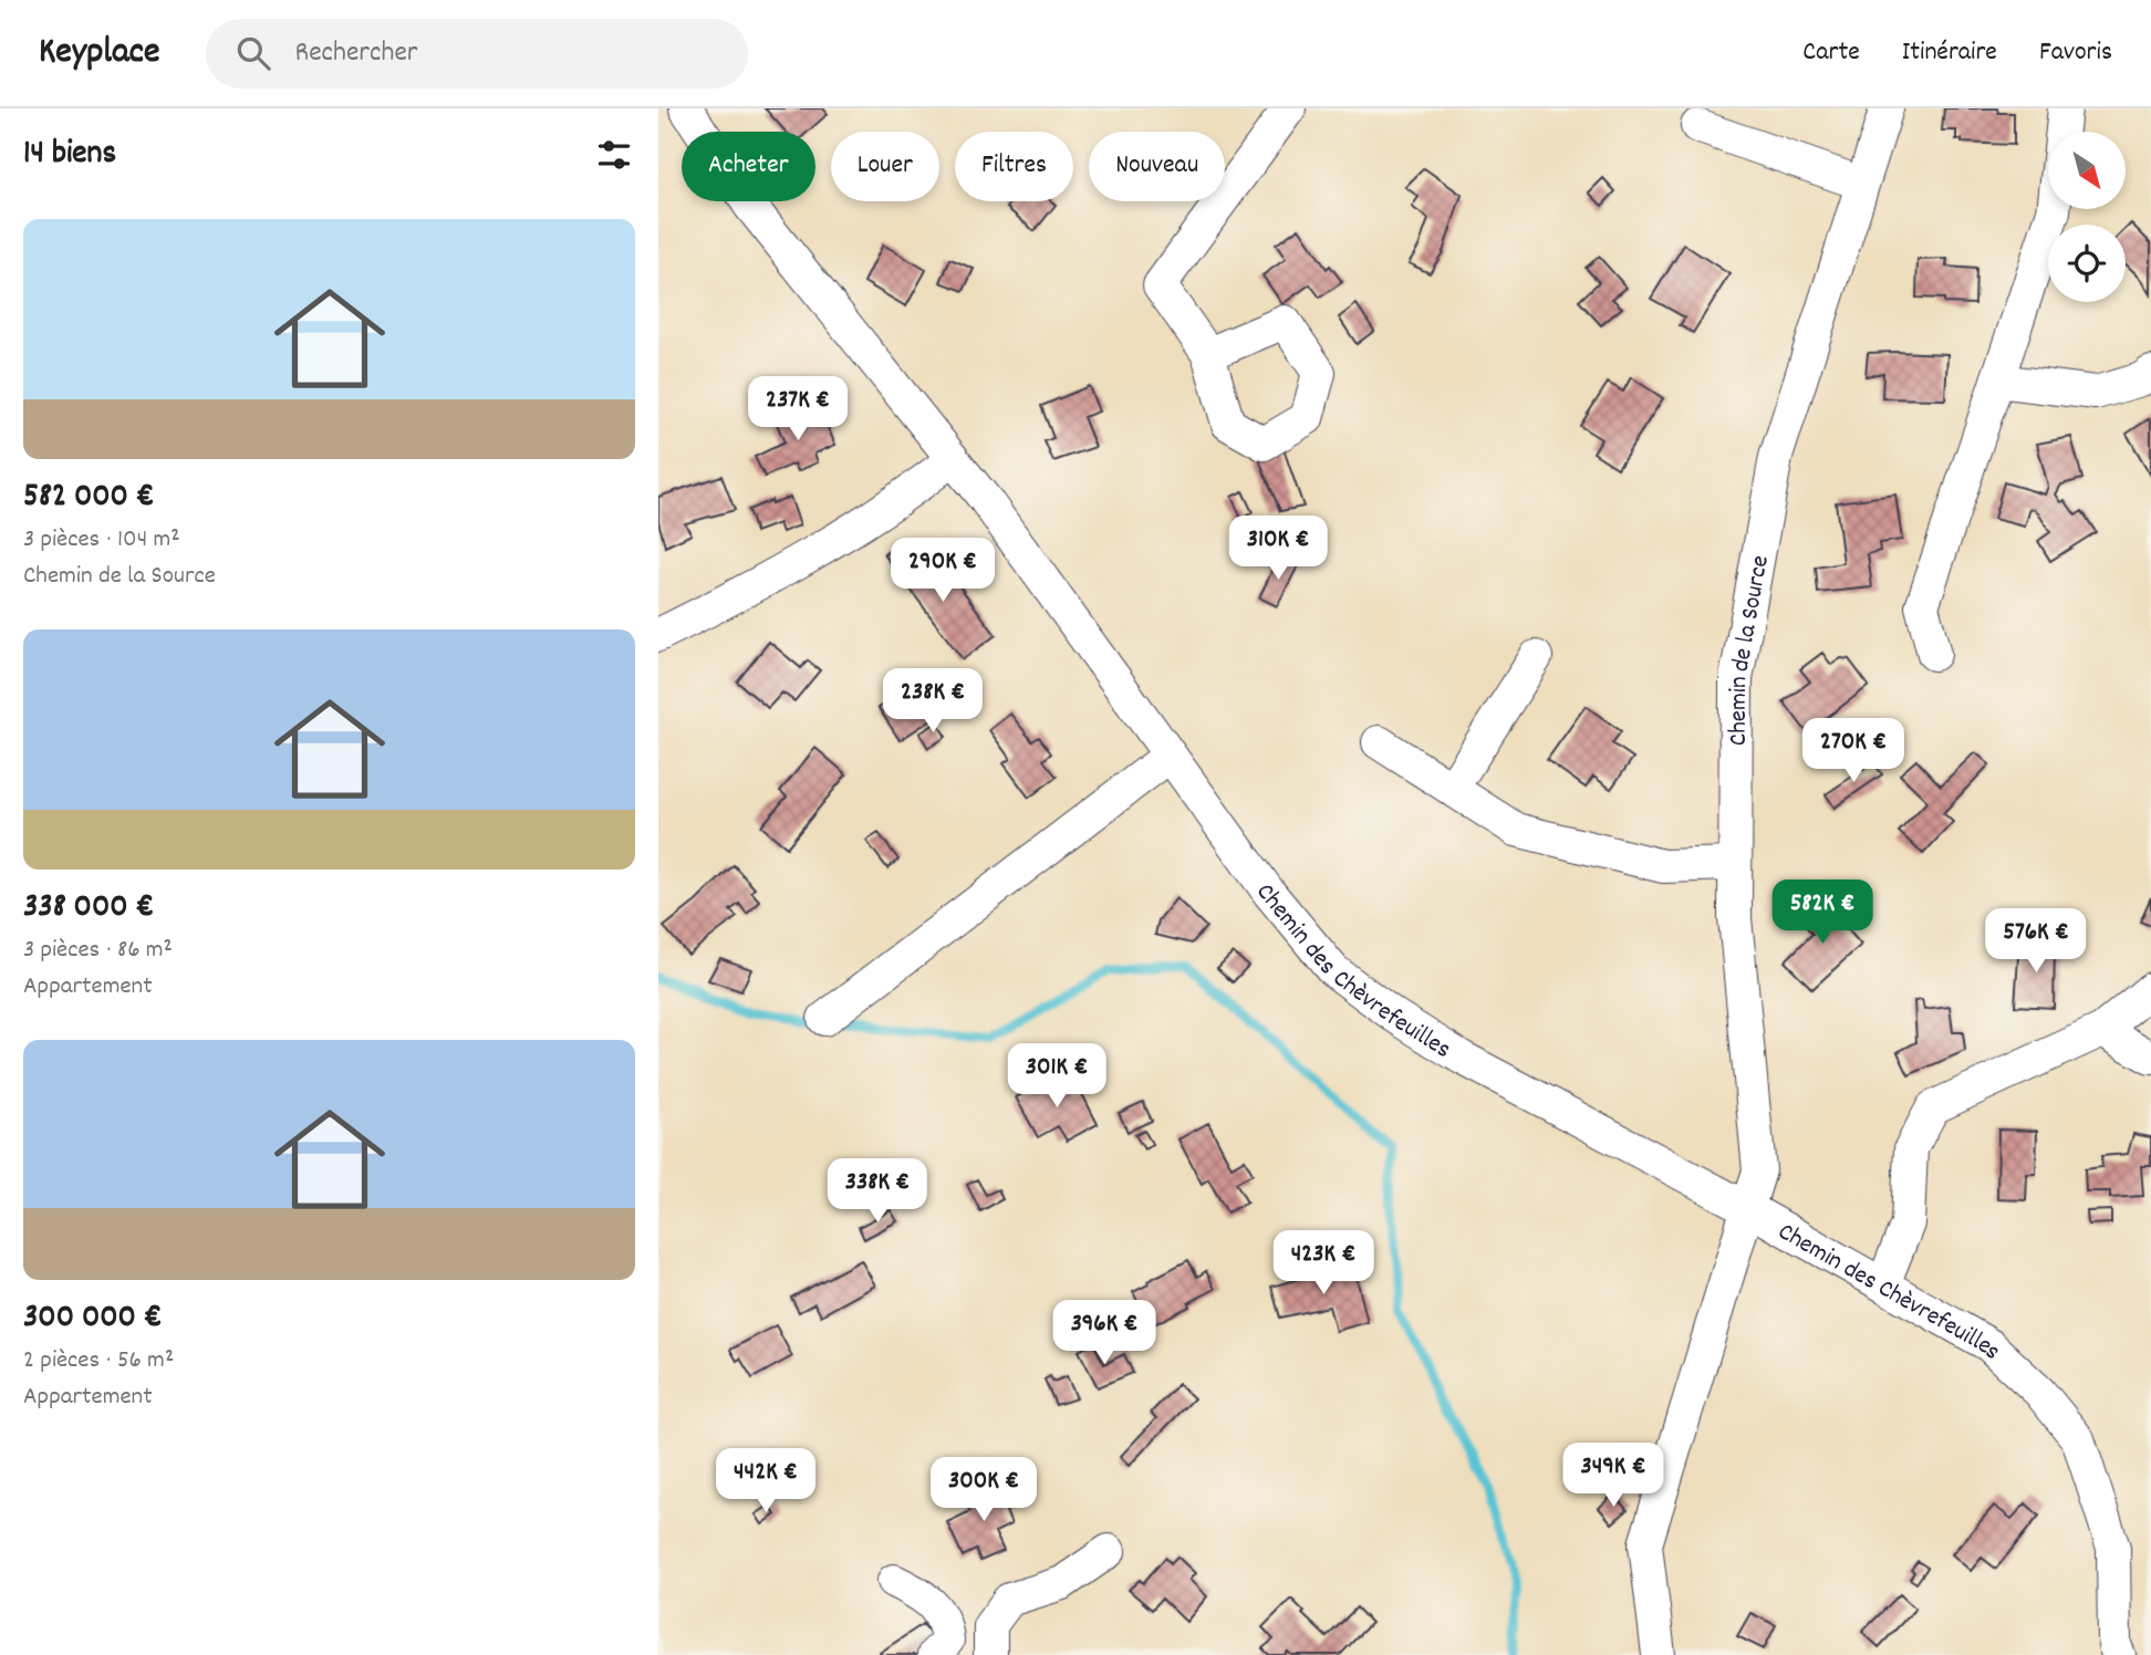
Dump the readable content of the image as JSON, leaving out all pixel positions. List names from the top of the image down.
{
  "streets": {
    "street": ["Chemin de la Source", "Chemin des Chèvrefeuilles"]
  },
  "crossings": [
    ["Chemin de la Source", "Chemin des Chèvrefeuilles"]
  ],
  "north": "bottom right",
  "page": {
    "header": "Keyplace",
    "search": "Rechercher",
    "nav": ["Carte", "Itinéraire", "Favoris"],
    "heading": "14 biens",
    "chip": [
      "Acheter",
      "Louer",
      "Filtres",
      "Nouveau"
    ],
    "list": [
      {
        "name": "582 000 €",
        "note": "3 pièces · 104 m² · Chemin de la Source"
      },
      {
        "name": "338 000 €",
        "note": "3 pièces · 86 m² · Appartement"
      },
      {
        "name": "300 000 €",
        "note": "2 pièces · 56 m² · Appartement"
      }
    ],
    "price": [
      "237K €",
      "310K €",
      "290K €",
      "238K €",
      "270K €",
      "582K €",
      "576K €",
      "301K €",
      "338K €",
      "423K €",
      "396K €",
      "349K €",
      "442K €",
      "300K €"
    ]
  }
}
